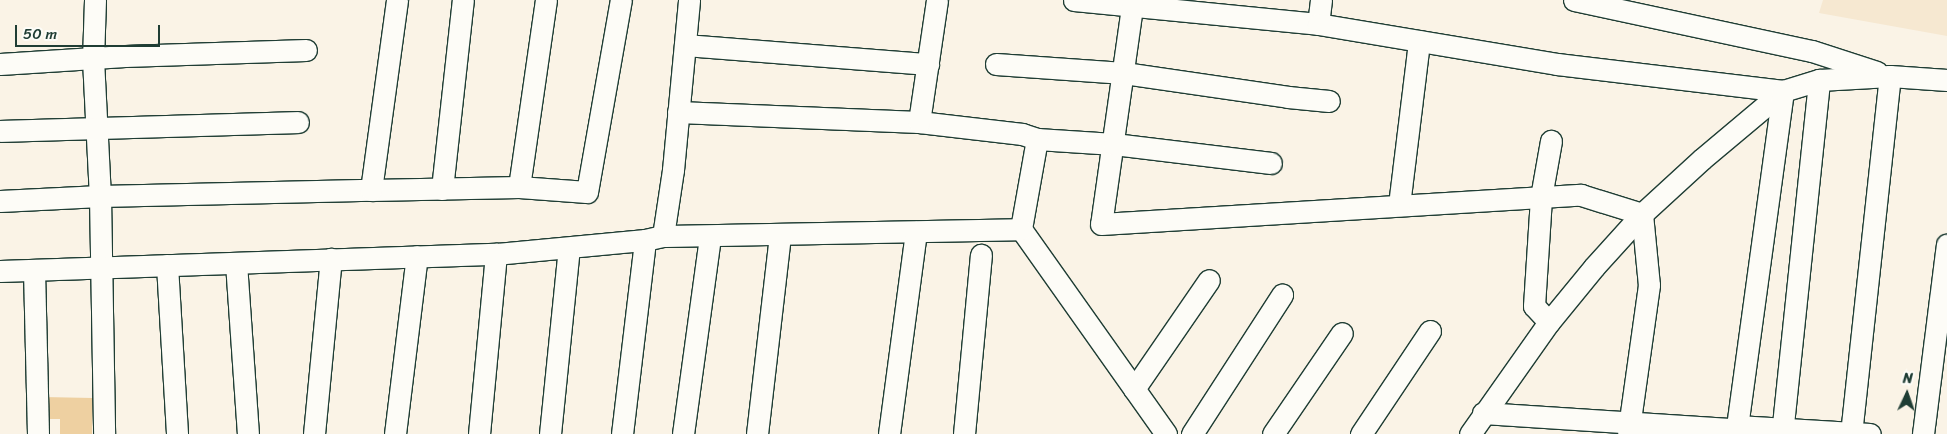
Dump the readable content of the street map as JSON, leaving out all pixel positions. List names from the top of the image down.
{
  "scale_bar": "50 m",
  "north": "top"
}
